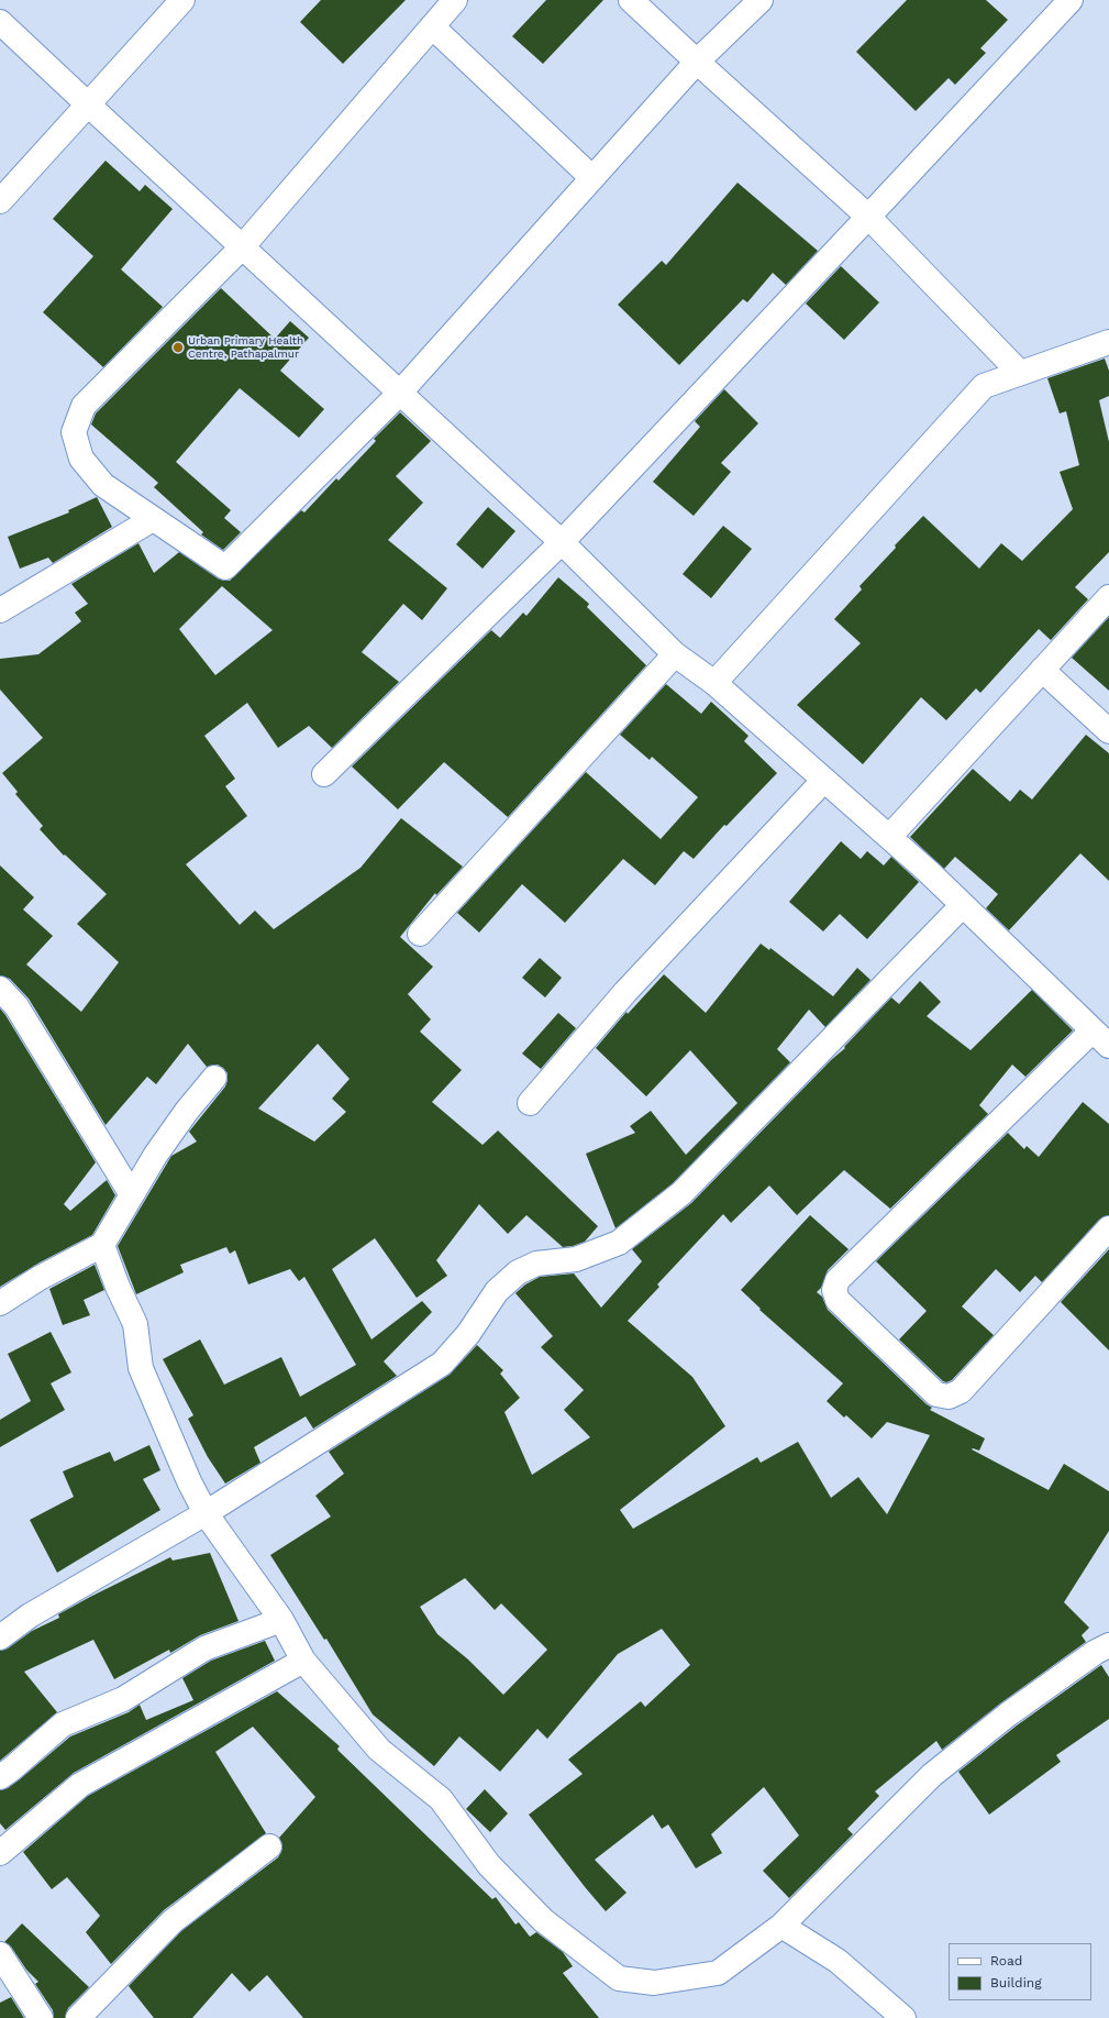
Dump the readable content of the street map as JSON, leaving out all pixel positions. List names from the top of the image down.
{
  "places": ["Urban Primary Health Centre, Pathapalmur"],
  "legend": ["Road", "Building"]
}
